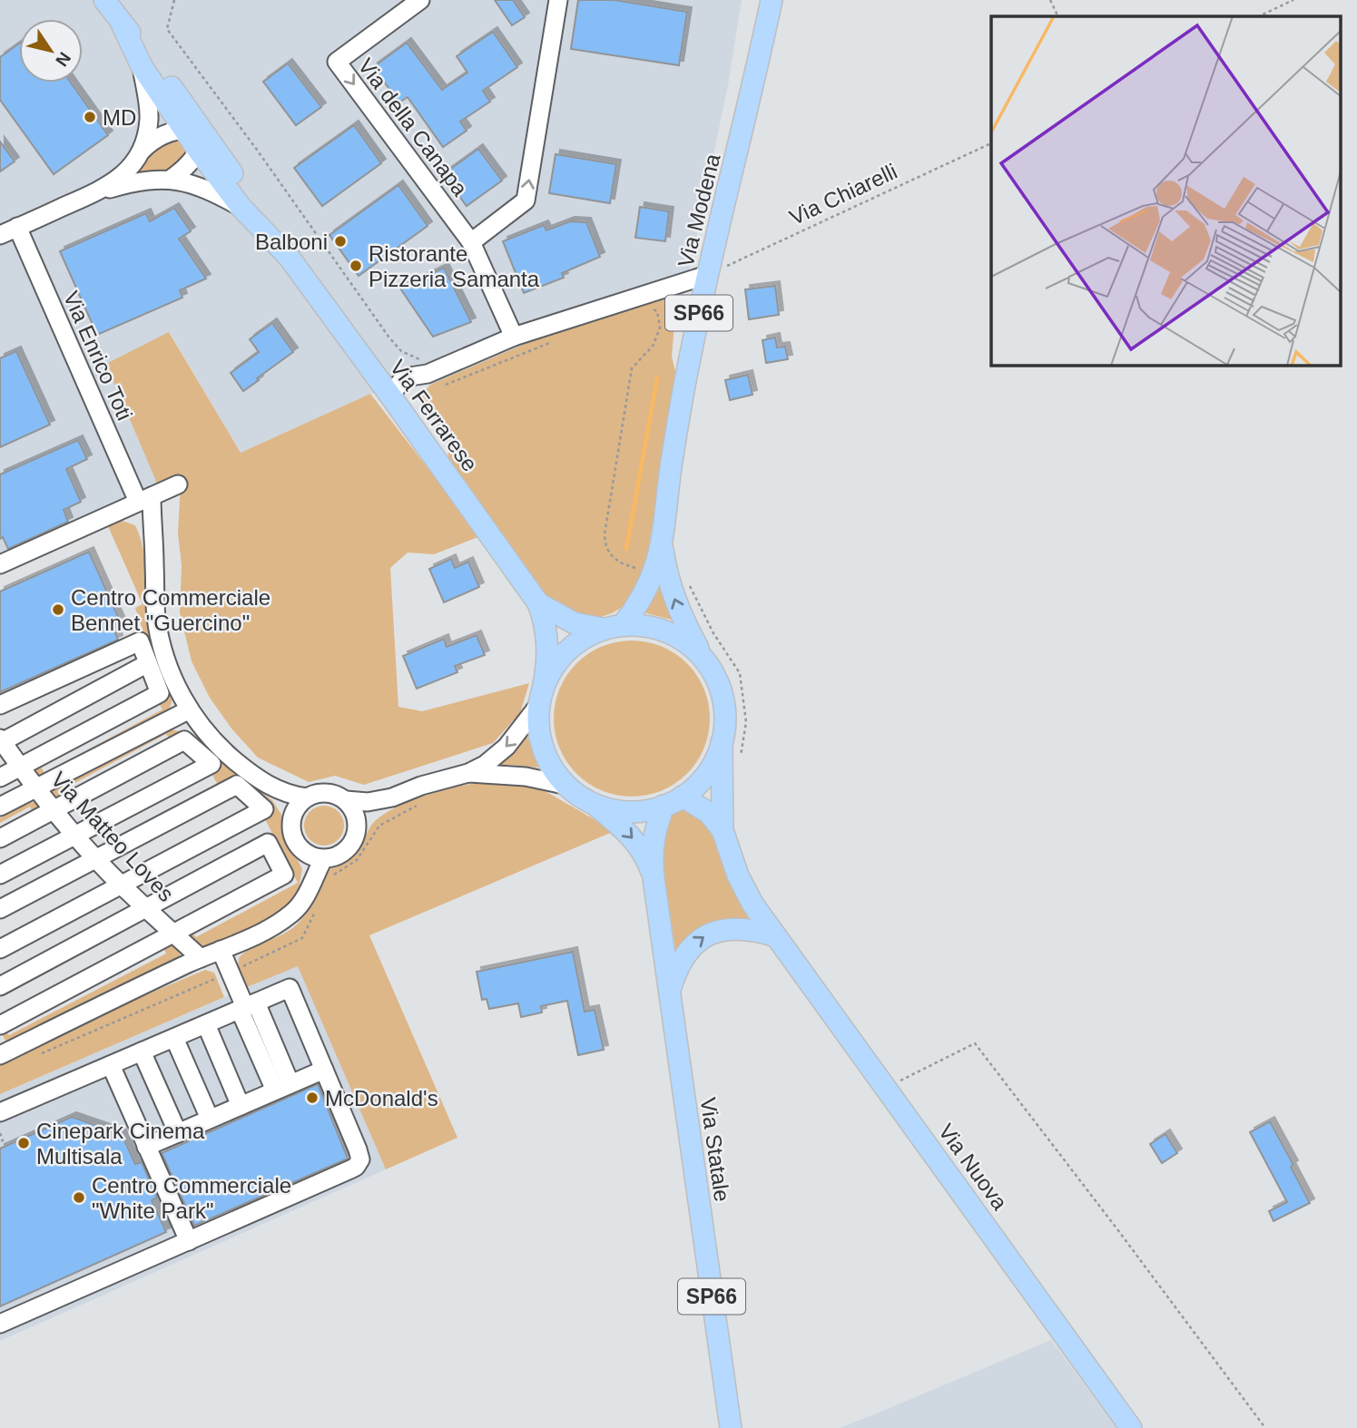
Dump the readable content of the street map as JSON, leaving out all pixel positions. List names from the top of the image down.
{
  "streets": {
    "main road": [
      "Via Modena",
      "SP66",
      "Via Ferrarese",
      "Via Statale",
      "Via Nuova"
    ],
    "street": ["Via della Canapa", "Via Enrico Toti", "Via Matteo Loves"],
    "path": ["Via Chiarelli"]
  },
  "crossings": [
    ["Via Chiarelli", "Via Modena"],
    ["Via Modena", "Via Ferrarese"],
    ["Via Modena", "Via Statale"],
    ["Via Modena", "Via Nuova"],
    ["Via Ferrarese", "Via Statale"],
    ["Via Ferrarese", "Via Nuova"],
    ["Via Statale", "Via Nuova"]
  ],
  "places": [
    "MD",
    "Balboni",
    "Ristorante Pizzeria Samanta",
    "Centro Commerciale Bennet \"Guercino\"",
    "McDonald's",
    "Cinepark Cinema Multisala",
    "Centro Commerciale \"White Park\""
  ],
  "north": "bottom right"
}
